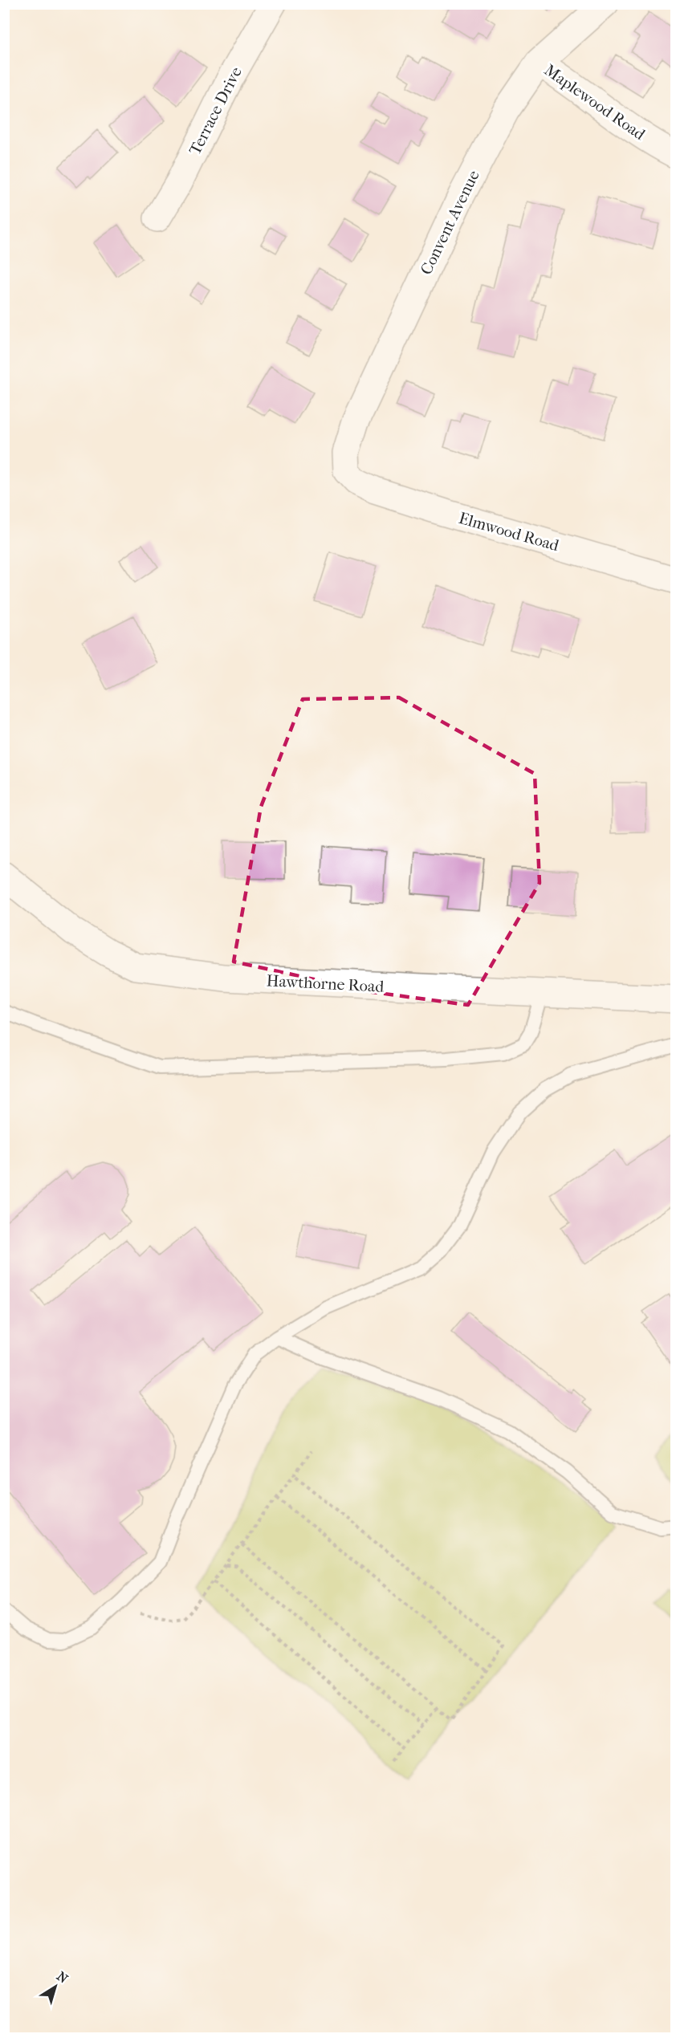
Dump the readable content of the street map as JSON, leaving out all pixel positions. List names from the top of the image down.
{
  "streets": {
    "street": [
      "Maplewood Road",
      "Terrace Drive",
      "Convent Avenue",
      "Elmwood Road",
      "Hawthorne Road"
    ]
  },
  "crossings": [
    ["Maplewood Road", "Convent Avenue"],
    ["Convent Avenue", "Elmwood Road"]
  ],
  "north": "top right"
}
